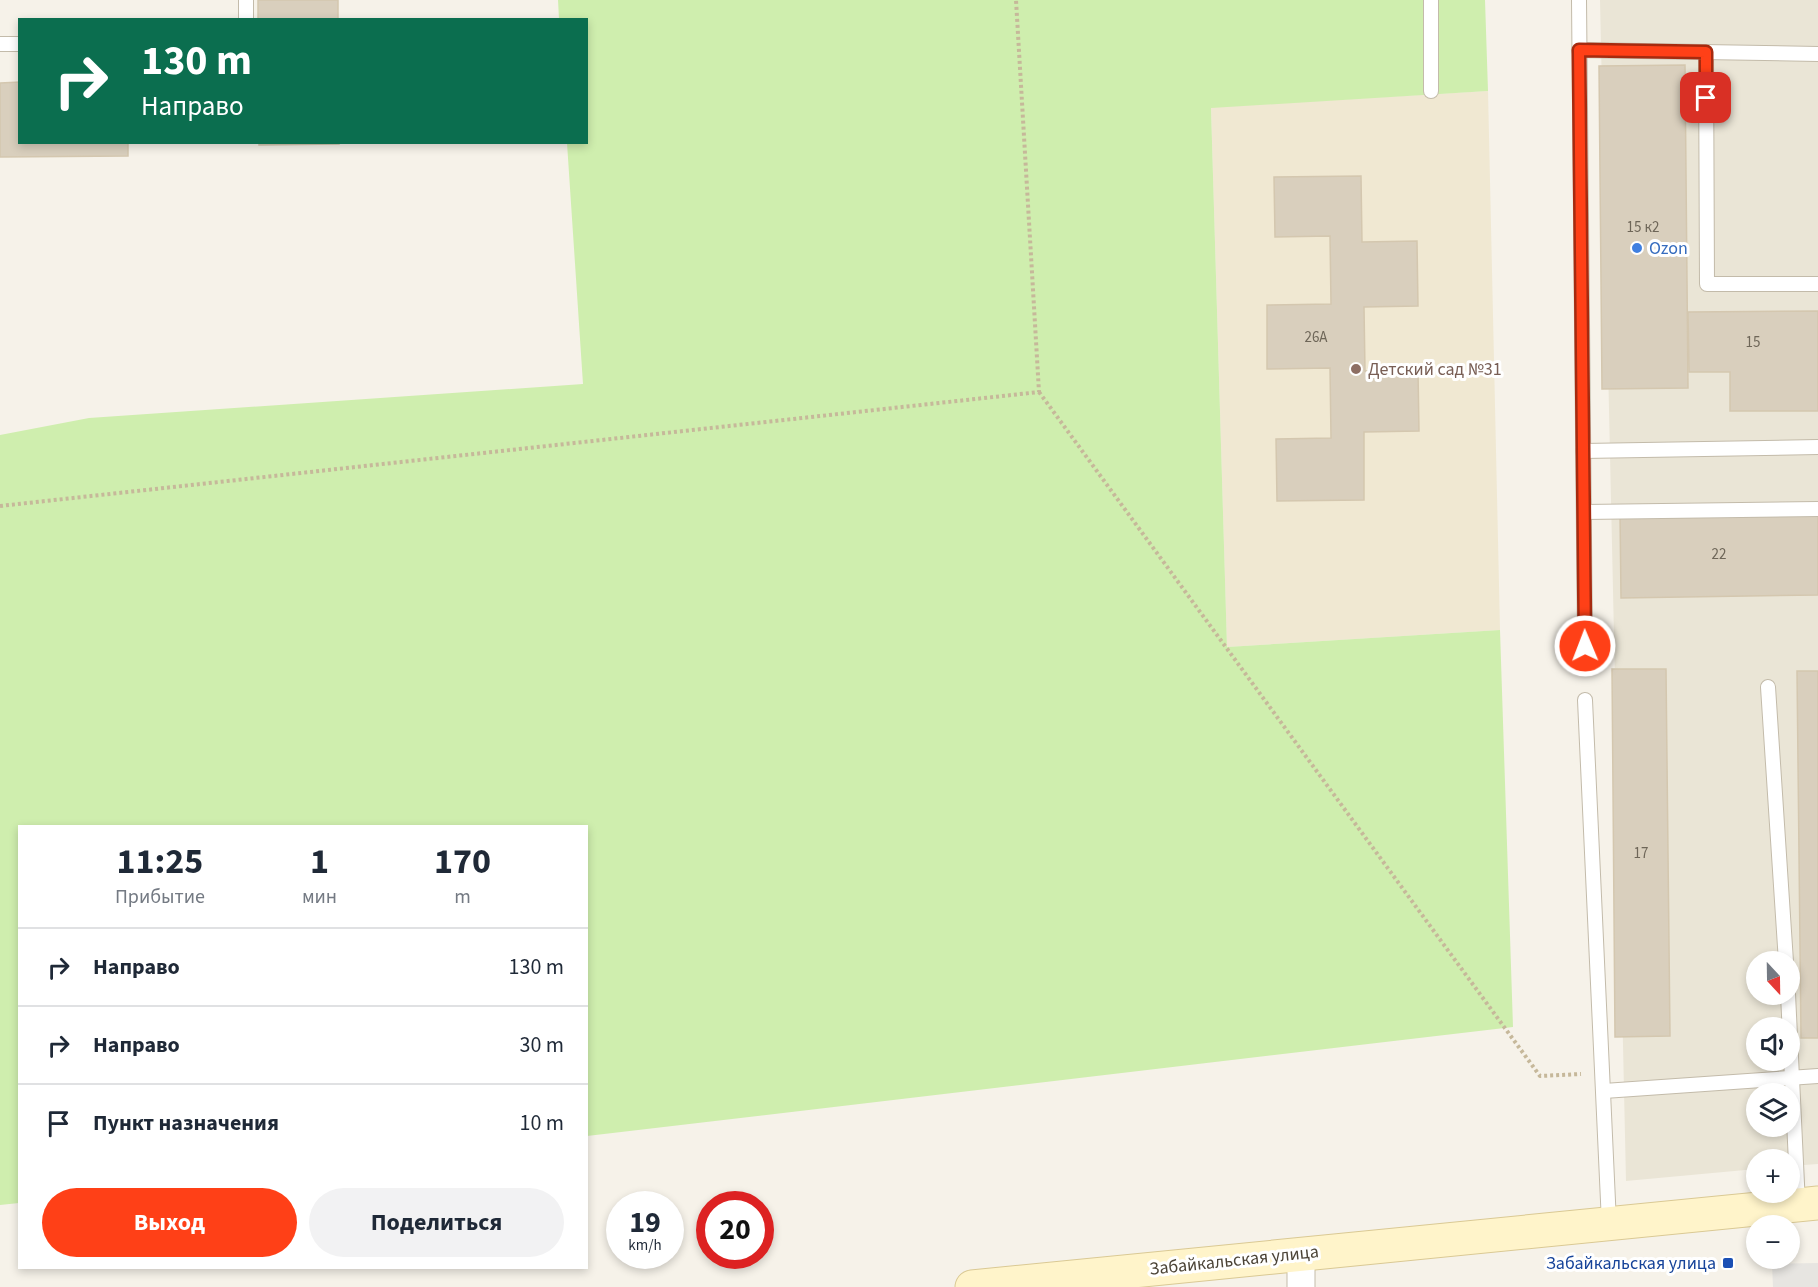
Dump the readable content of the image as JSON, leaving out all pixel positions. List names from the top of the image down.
{
  "streets": {
    "street": ["Забайкальская улица"]
  },
  "places": {
    "other": ["Ozon", "Детский сад №31"],
    "transit": ["Забайкальская улица"]
  },
  "house_numbers": [
    "15 к2",
    "26А",
    "15",
    "22",
    "17"
  ],
  "north": "bottom",
  "page": {
    "turn": ["130 m", "Направо"],
    "eta": [
      "11:25",
      "Прибытие",
      "1",
      "мин",
      "170",
      "m"
    ],
    "list": [
      {
        "name": "Направо",
        "value": "130 m"
      },
      {
        "name": "Направо",
        "value": "30 m"
      },
      {
        "name": "Пункт назначения",
        "value": "10 m"
      }
    ],
    "map_buttons": ["+", "−"],
    "buttons": ["Выход", "Поделиться"],
    "speed": "19 km/h",
    "limit": "20"
  }
}
